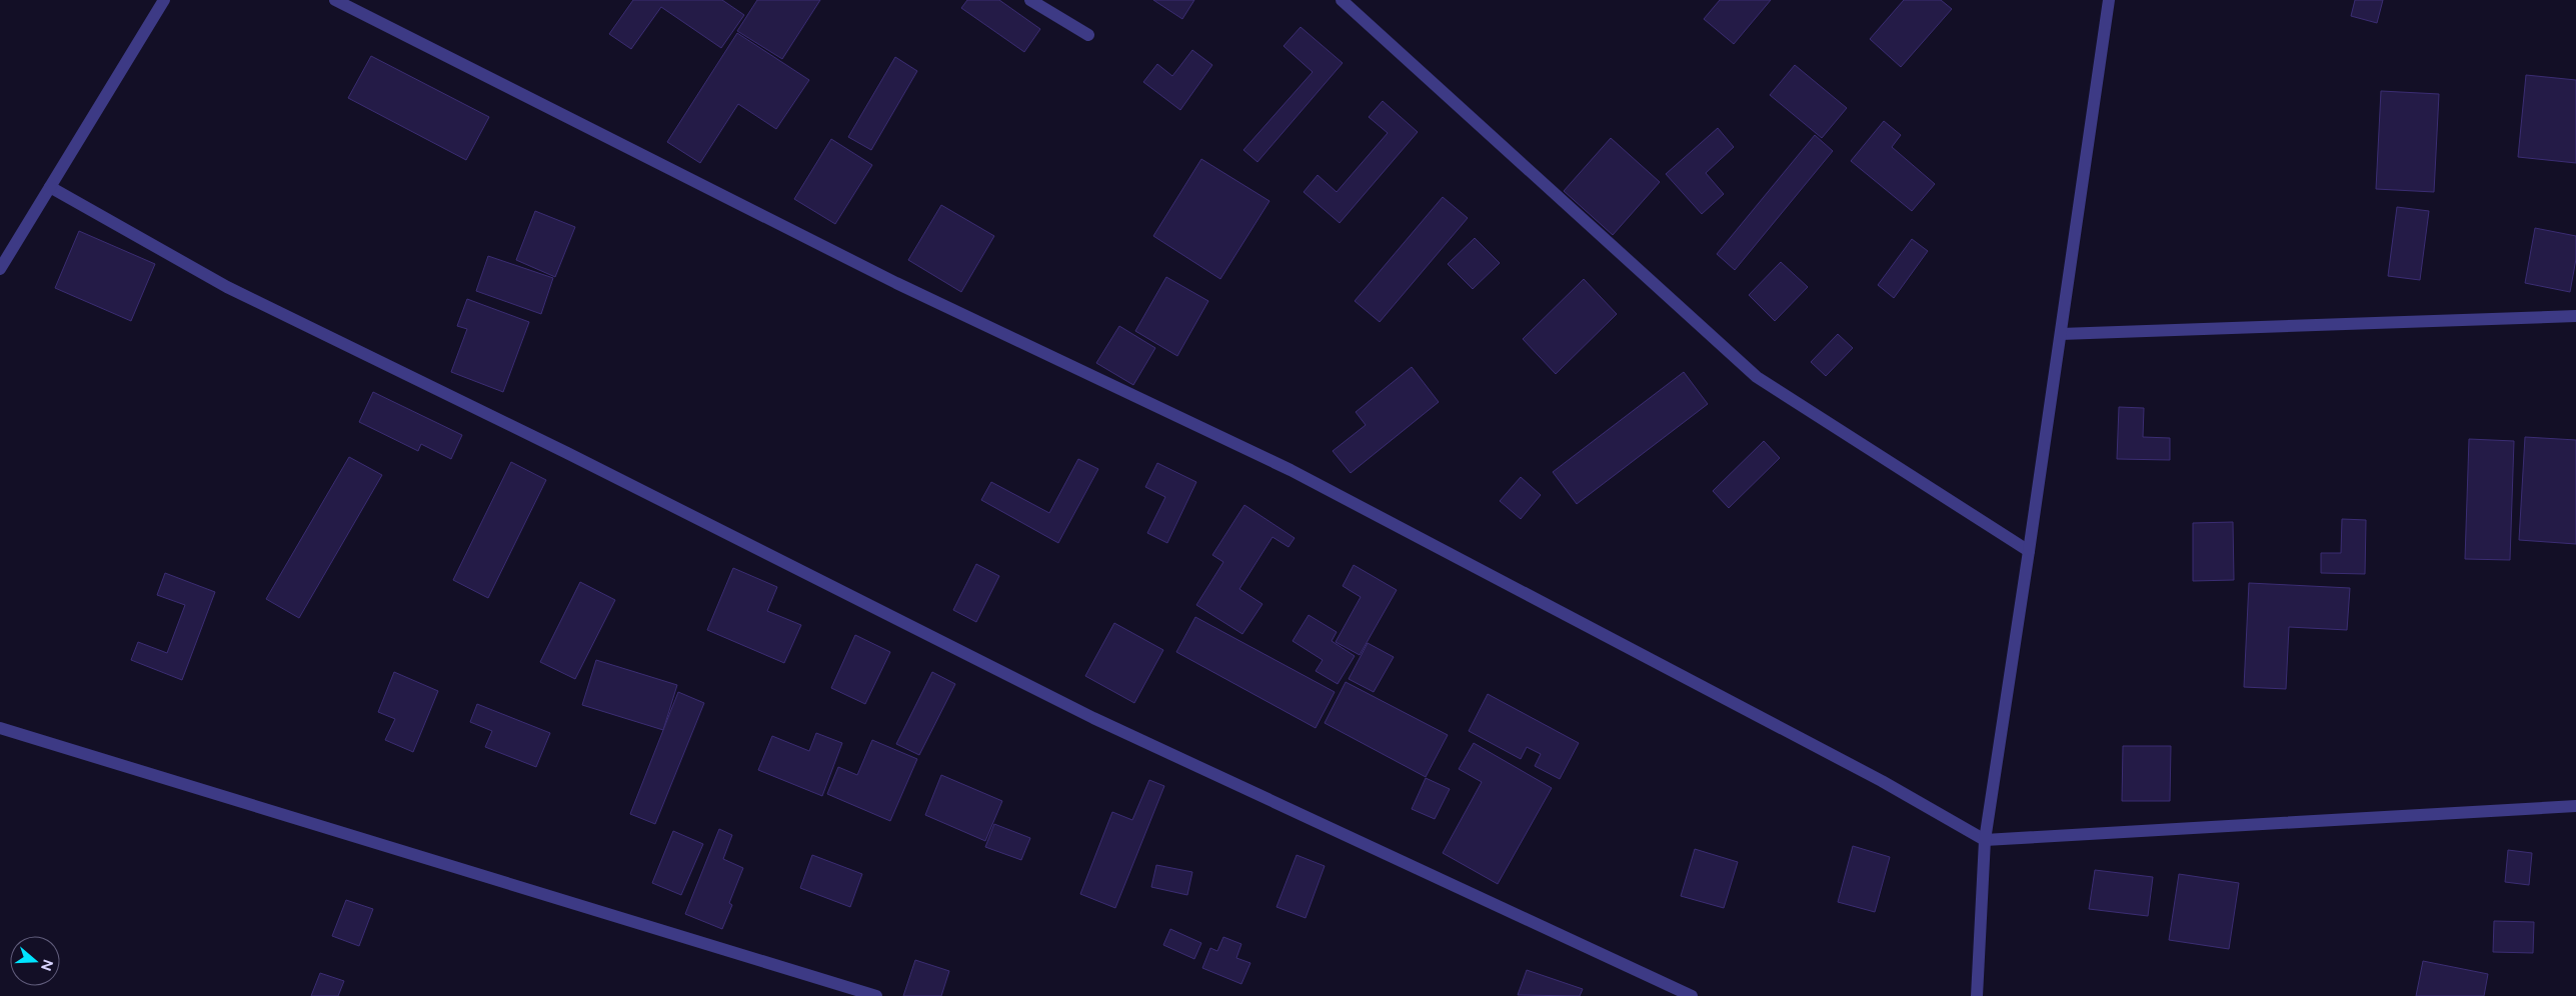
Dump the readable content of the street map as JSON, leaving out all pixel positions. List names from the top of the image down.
{
  "north": "right"
}
